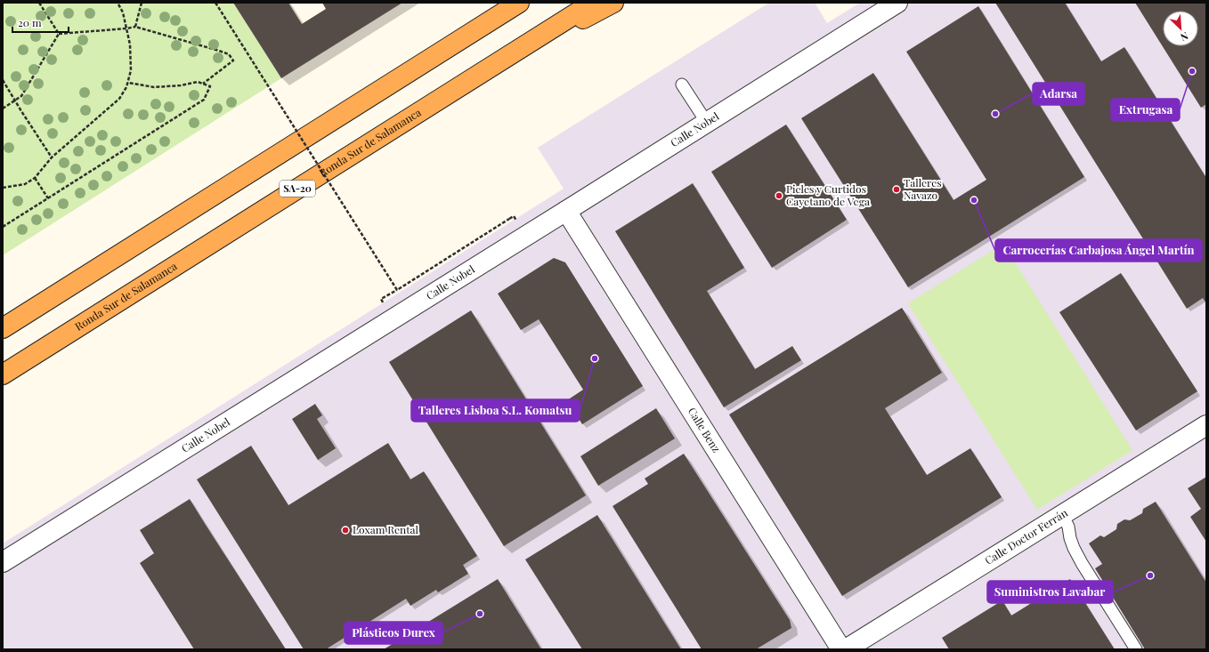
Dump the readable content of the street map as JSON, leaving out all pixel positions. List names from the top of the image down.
{
  "streets": {
    "highway": ["Ronda Sur de Salamanca", "SA-20"],
    "street": ["Calle Nobel", "Calle Benz", "Calle Doctor Ferrán"]
  },
  "crossings": [
    ["Calle Nobel", "Calle Benz"]
  ],
  "places": [
    "Extrugasa",
    "Adarsa",
    "Talleres Navazo",
    "Pieles y Curtidos Cayetano de Vega",
    "Carrocerías Carbajosa Ángel Martín",
    "Talleres Lisboa S.L. Komatsu",
    "Loxam Rental",
    "Suministros Lavabar",
    "Plásticos Durex"
  ],
  "scale_bar": "20 m",
  "north": "bottom right"
}
